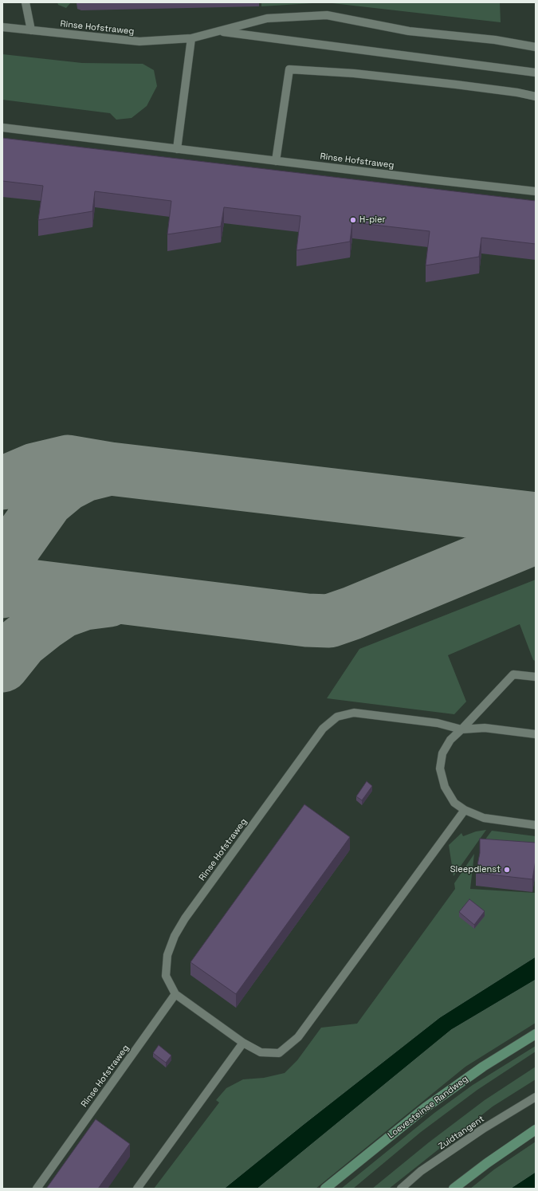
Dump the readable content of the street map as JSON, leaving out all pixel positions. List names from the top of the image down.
{
  "streets": {
    "street": ["Loevesteinse Randweg"],
    "lane": ["Rinse Hofstraweg", "Zuidtangent"]
  },
  "places": ["H-pier", "Sleepdienst"]
}
